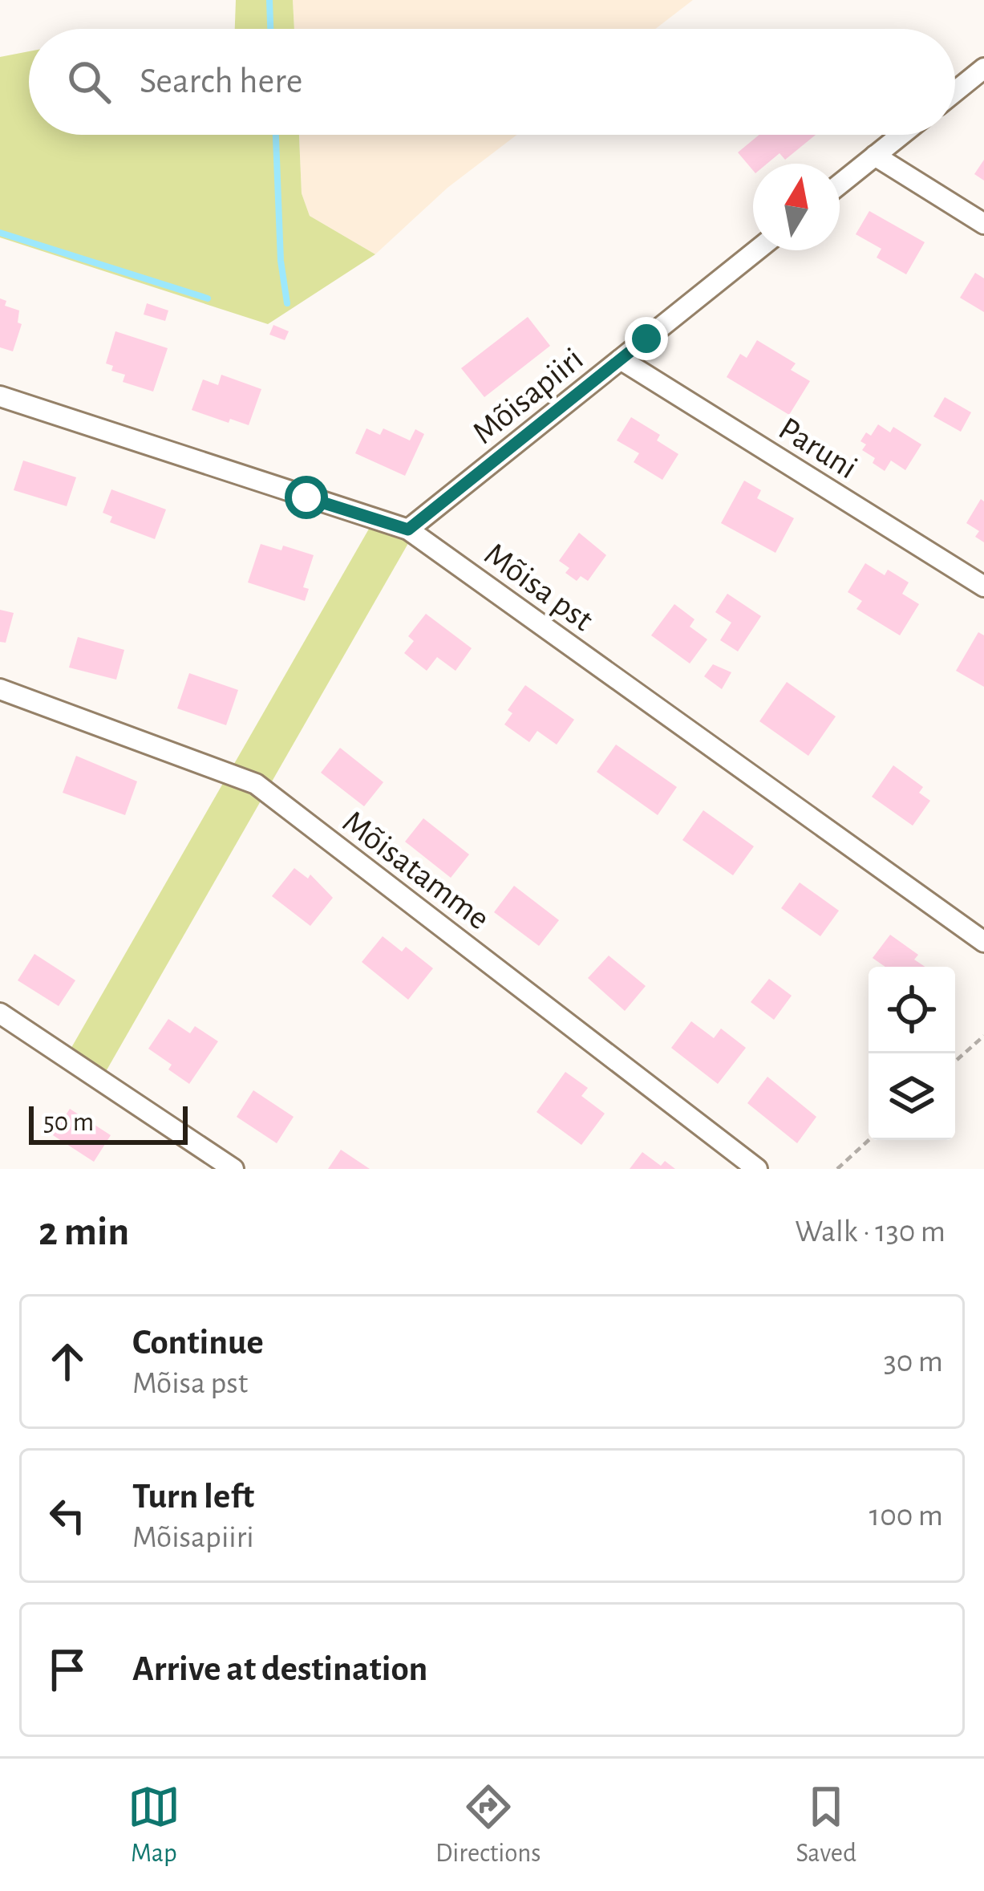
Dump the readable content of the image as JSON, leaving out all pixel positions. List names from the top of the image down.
{
  "streets": {
    "street": [
      "Mõisapiiri",
      "Paruni",
      "Mõisa pst",
      "Mõisatamme"
    ]
  },
  "crossings": [
    ["Mõisapiiri", "Paruni"],
    ["Mõisapiiri", "Mõisa pst"]
  ],
  "scale_bar": "50 m",
  "north": "top",
  "page": {
    "search": "Search here",
    "scale": "50 m",
    "heading": ["2 min", "Walk · 130 m"],
    "list": [
      ["Continue", "Mõisa pst", "30 m"],
      ["Turn left", "Mõisapiiri", "100 m"],
      "Arrive at destination"
    ],
    "nav": ["Map", "Directions", "Saved"]
  }
}
